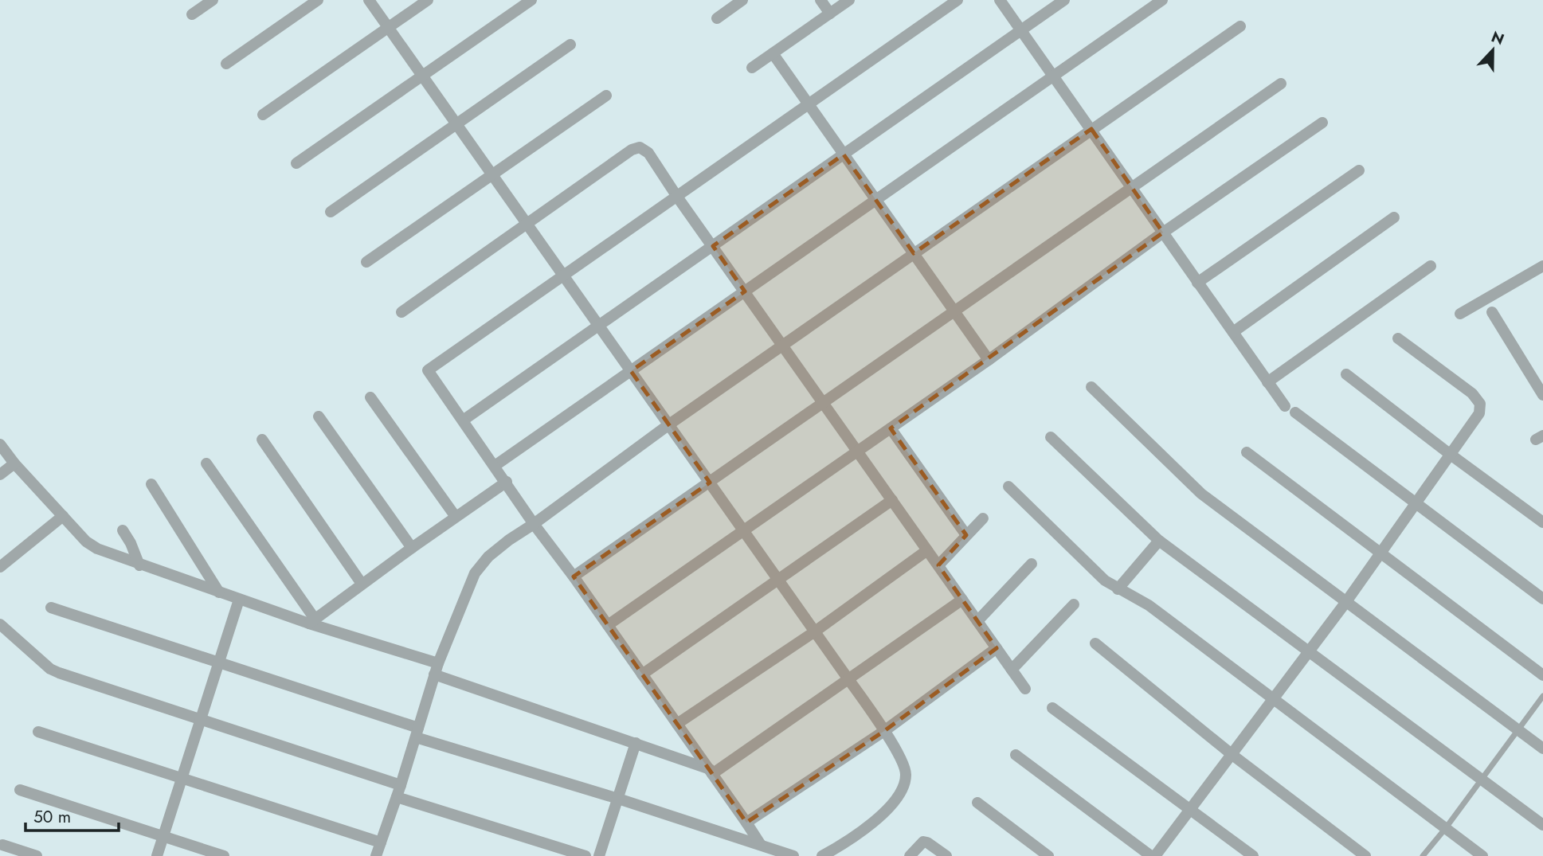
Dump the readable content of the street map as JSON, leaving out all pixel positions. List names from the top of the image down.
{
  "scale_bar": "50 m",
  "north": "top"
}
